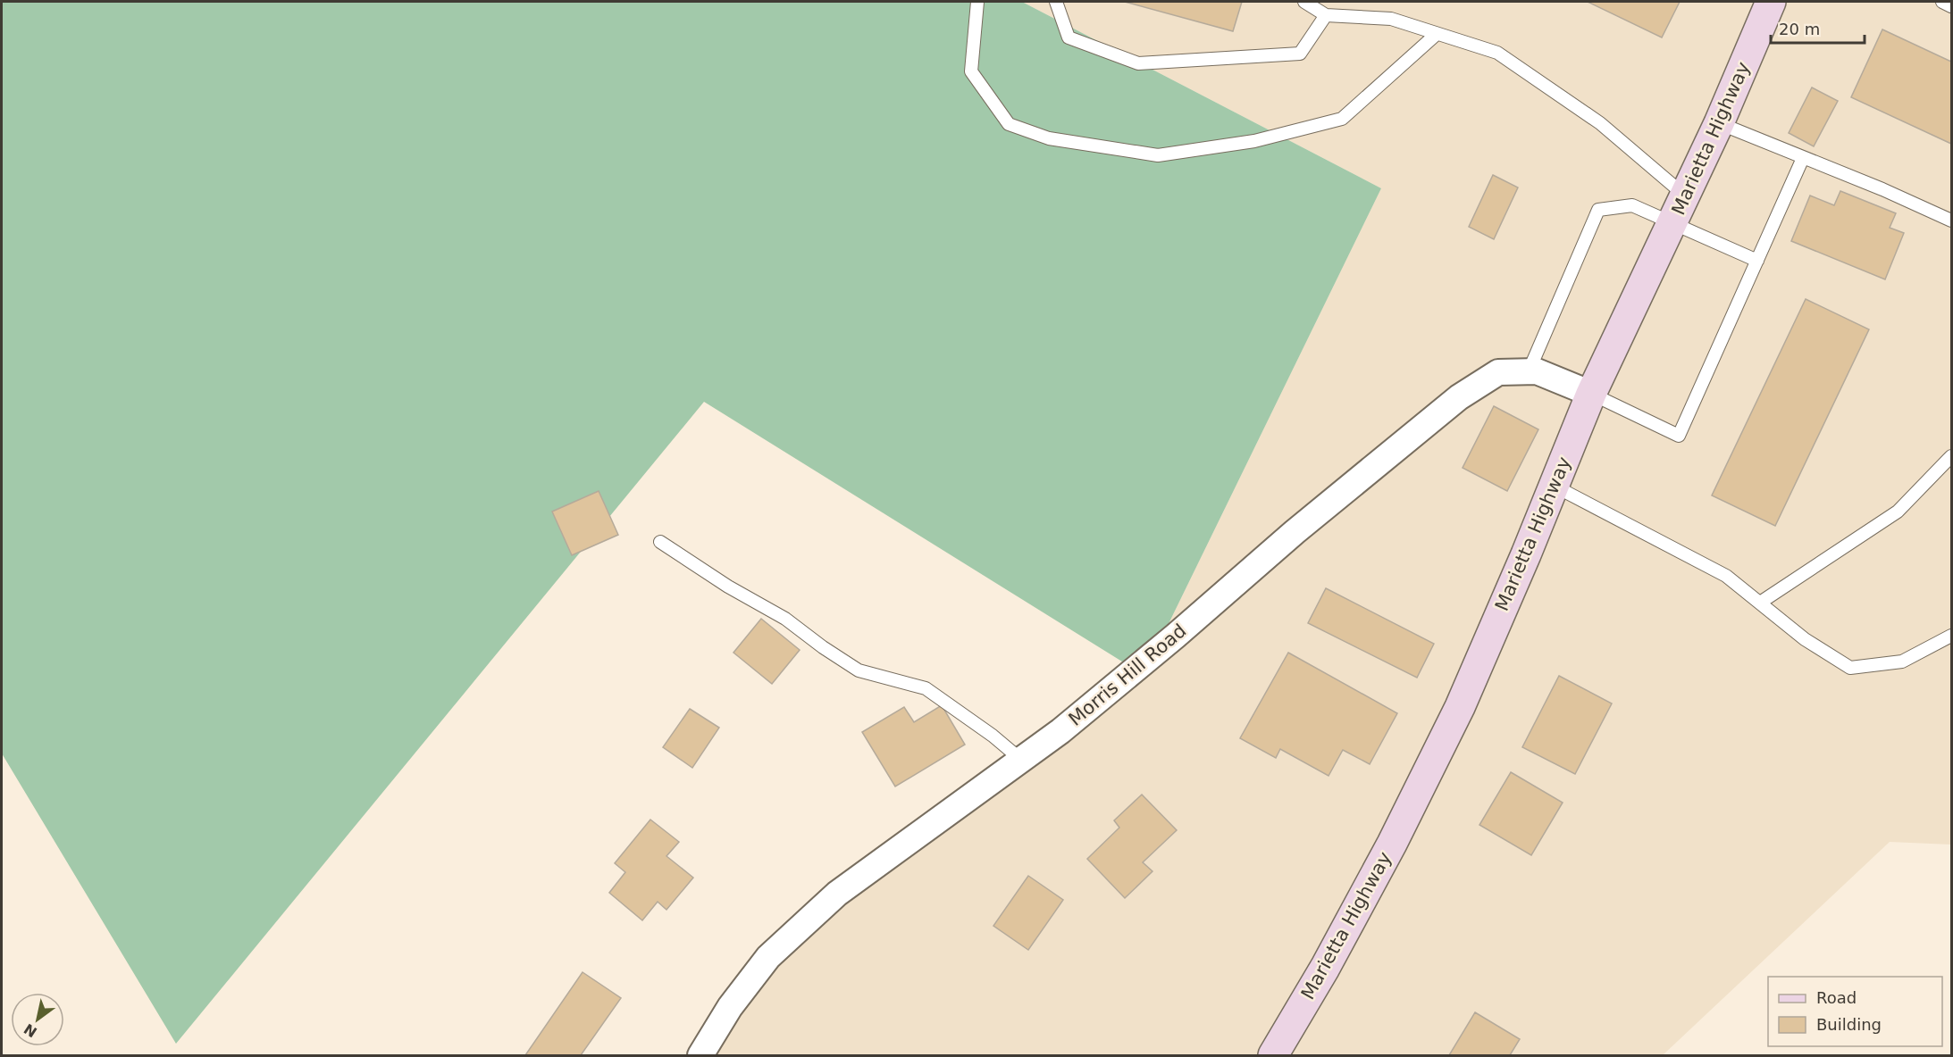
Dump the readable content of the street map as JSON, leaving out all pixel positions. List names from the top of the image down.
{
  "streets": {
    "main road": ["Marietta Highway"],
    "street": ["Morris Hill Road"]
  },
  "crossings": [
    ["Marietta Highway", "Morris Hill Road"]
  ],
  "legend": ["Road", "Building"],
  "scale_bar": "20 m",
  "north": "bottom left"
}
